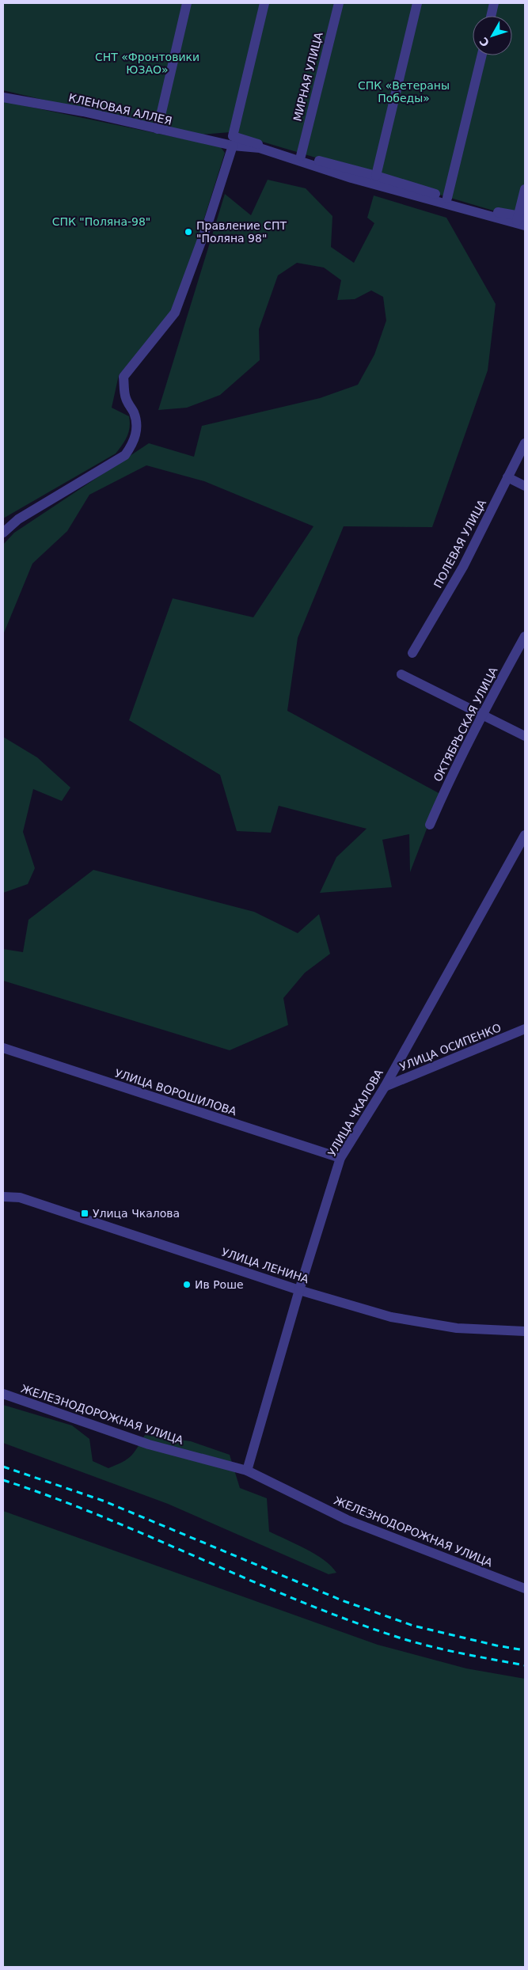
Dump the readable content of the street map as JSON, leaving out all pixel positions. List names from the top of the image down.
{
  "streets": {
    "street": [
      "МИРНАЯ УЛИЦА",
      "КЛЕНОВАЯ АЛЛЕЯ",
      "ПОЛЕВАЯ УЛИЦА",
      "ОКТЯБРЬСКАЯ УЛИЦА",
      "УЛИЦА ОСИПЕНКО",
      "УЛИЦА ВОРОШИЛОВА",
      "УЛИЦА ЧКАЛОВА",
      "УЛИЦА ЛЕНИНА",
      "ЖЕЛЕЗНОДОРОЖНАЯ УЛИЦА"
    ]
  },
  "crossings": [
    ["УЛИЦА ОСИПЕНКО", "УЛИЦА ЧКАЛОВА"],
    ["УЛИЦА ВОРОШИЛОВА", "УЛИЦА ЧКАЛОВА"],
    ["УЛИЦА ЧКАЛОВА", "УЛИЦА ЛЕНИНА"],
    ["УЛИЦА ЧКАЛОВА", "ЖЕЛЕЗНОДОРОЖНАЯ УЛИЦА"]
  ],
  "parks": ["СНТ «Фронтовики ЮЗАО»", "СПК «Ветераны Победы»", "СПК \"Поляна-98\""],
  "places": {
    "other": ["Правление СПТ \"Поляна 98\"", "Ив Роше"],
    "transit": ["Улица Чкалова"]
  },
  "north": "bottom left"
}
